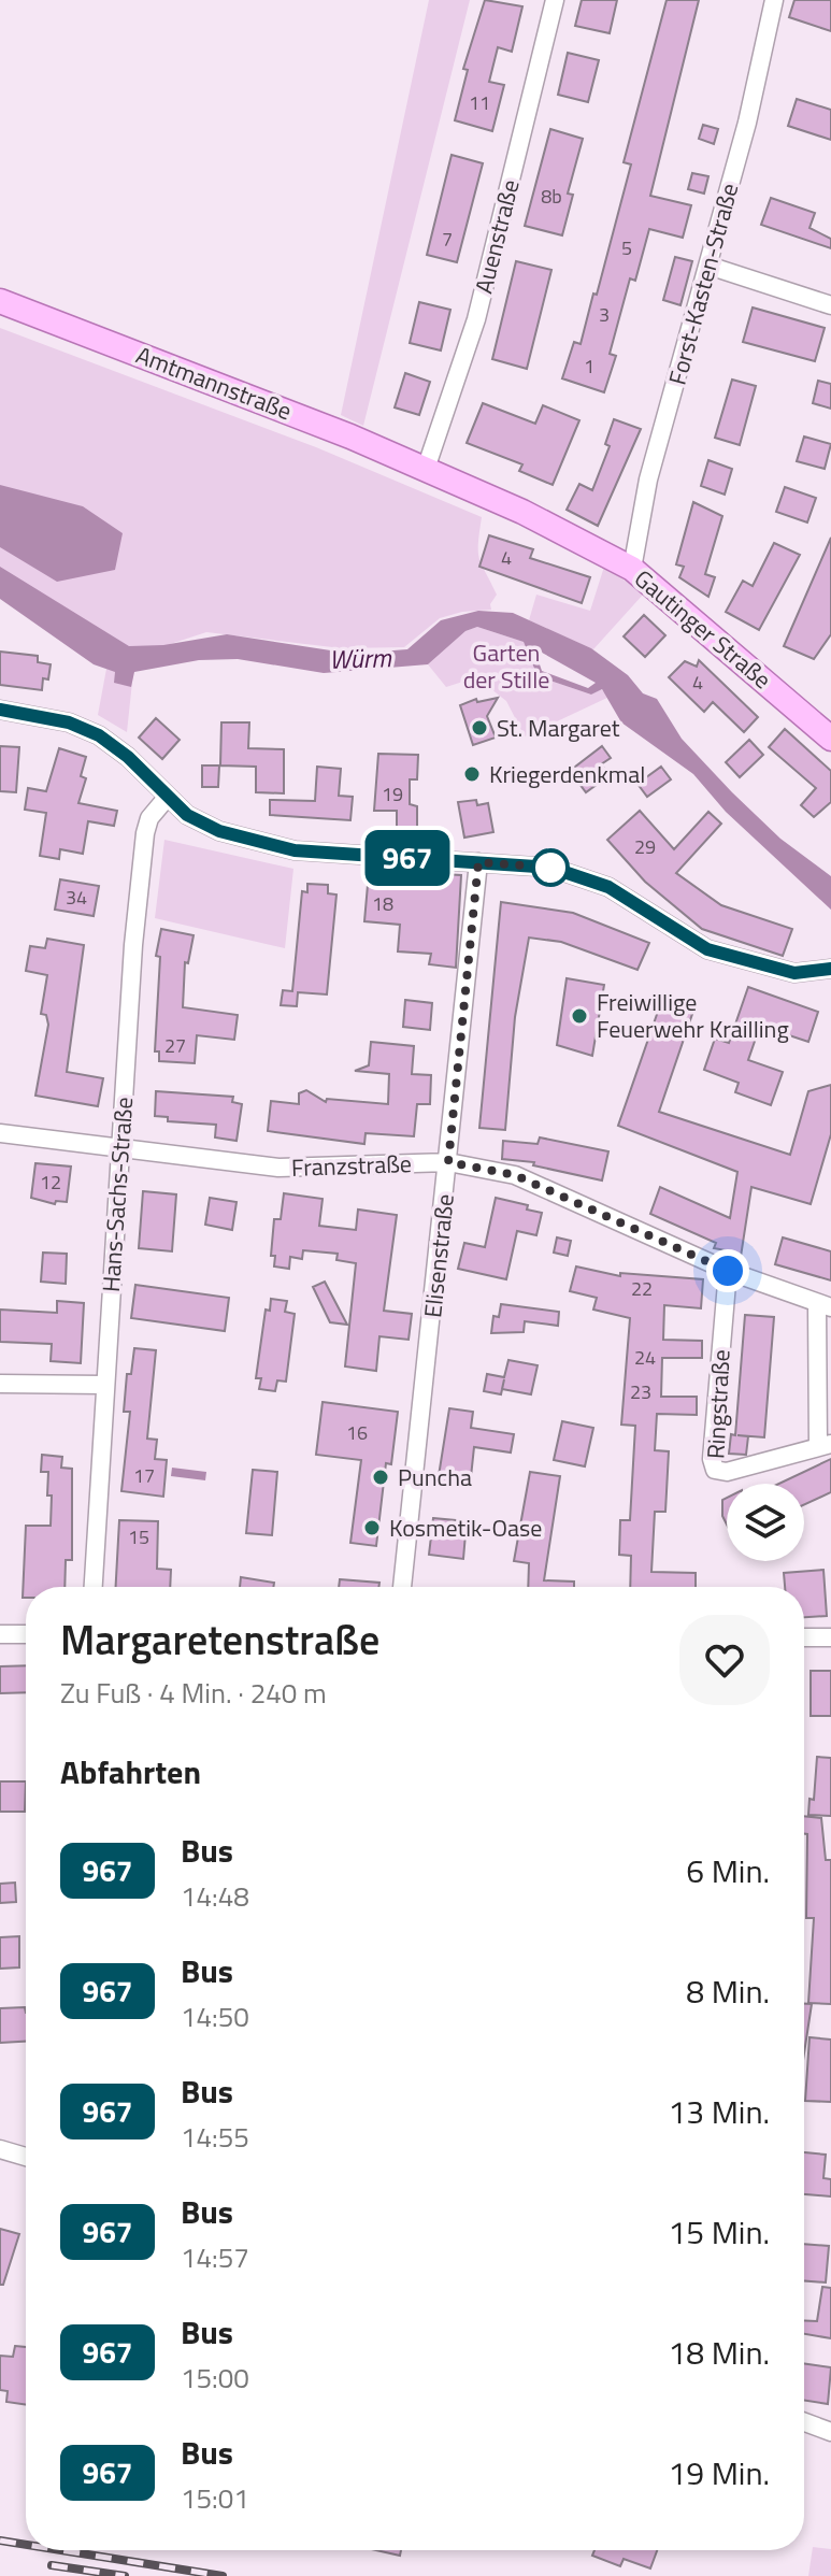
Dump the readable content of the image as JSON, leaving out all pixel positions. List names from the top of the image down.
{
  "streets": {
    "main road": ["Amtmannstraße", "Gautinger Straße"],
    "street": [
      "Auenstraße",
      "Forst-Kasten-Straße",
      "Franzstraße",
      "Hans-Sachs-Straße",
      "Elisenstraße",
      "Ringstraße"
    ]
  },
  "crossings": [
    ["Auenstraße", "Amtmannstraße"],
    ["Auenstraße", "Gautinger Straße"],
    ["Forst-Kasten-Straße", "Gautinger Straße"],
    ["Amtmannstraße", "Gautinger Straße"],
    ["Franzstraße", "Hans-Sachs-Straße"],
    ["Franzstraße", "Elisenstraße"],
    ["Franzstraße", "Ringstraße"]
  ],
  "water": ["Würm"],
  "parks": ["Garten der Stille"],
  "places": [
    "St. Margaret",
    "Kriegerdenkmal",
    "Freiwillige Feuerwehr Krailling",
    "Puncha",
    "Kosmetik-Oase"
  ],
  "lines": ["bus line 967"],
  "house_numbers": [
    "11",
    "8b",
    "7",
    "5",
    "3",
    "1",
    "4",
    "4",
    "19",
    "29",
    "34",
    "18",
    "27",
    "12",
    "22",
    "24",
    "23",
    "16",
    "17",
    "15"
  ],
  "page": {
    "on_map": "967",
    "heading": [
      ["Margaretenstraße", "Zu Fuß · 4 Min. · 240 m"],
      "Abfahrten"
    ],
    "list": [
      {
        "mark": "967",
        "name": "Bus",
        "note": "14:48",
        "value": "6 Min."
      },
      {
        "mark": "967",
        "name": "Bus",
        "note": "14:50",
        "value": "8 Min."
      },
      {
        "mark": "967",
        "name": "Bus",
        "note": "14:55",
        "value": "13 Min."
      },
      {
        "mark": "967",
        "name": "Bus",
        "note": "14:57",
        "value": "15 Min."
      },
      {
        "mark": "967",
        "name": "Bus",
        "note": "15:00",
        "value": "18 Min."
      },
      {
        "mark": "967",
        "name": "Bus",
        "note": "15:01",
        "value": "19 Min."
      }
    ]
  }
}
